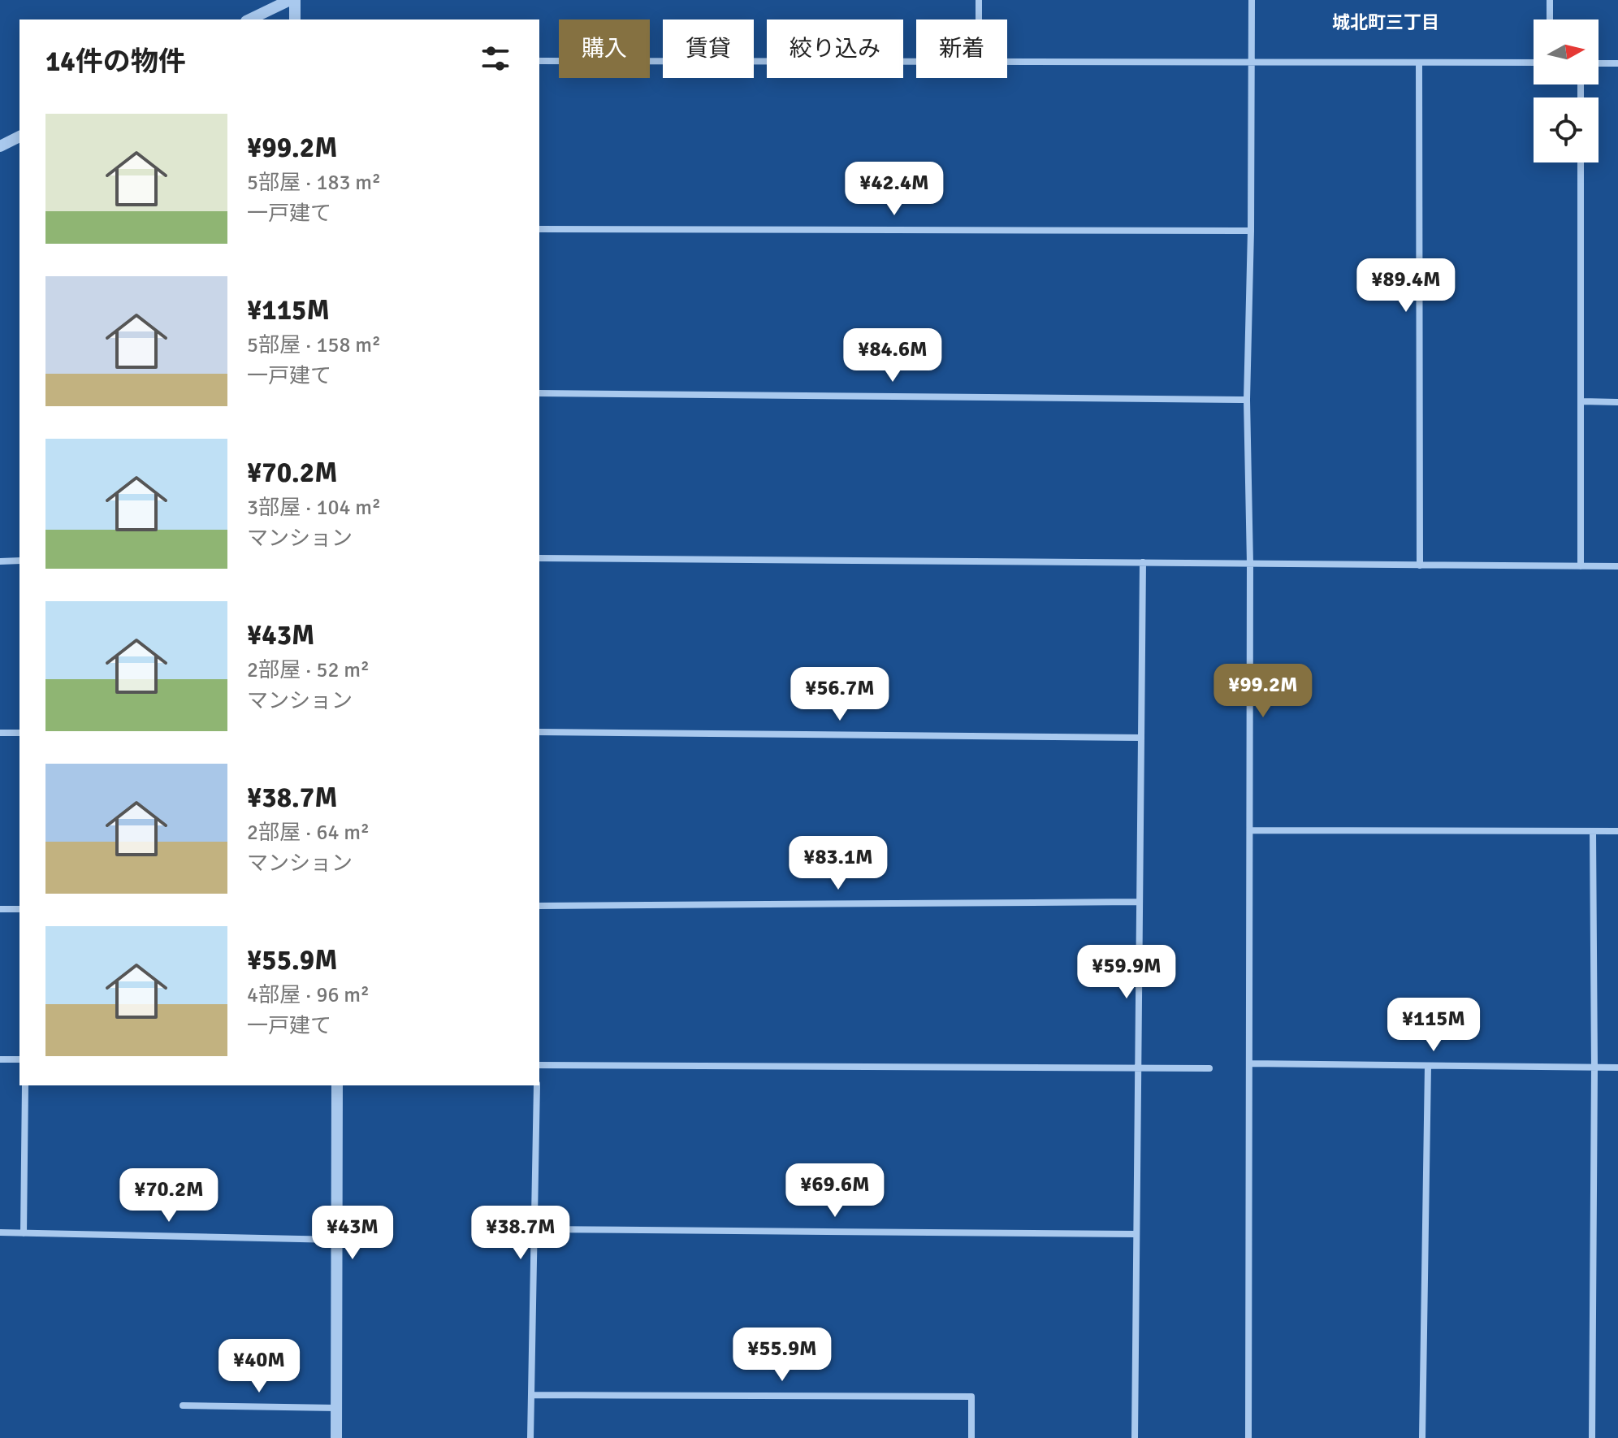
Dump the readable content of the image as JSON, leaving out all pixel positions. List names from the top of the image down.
{
  "districts": ["城北町三丁目"],
  "north": "right",
  "page": {
    "chip": [
      "購入",
      "賃貸",
      "絞り込み",
      "新着"
    ],
    "heading": "14件の物件",
    "list": [
      {
        "name": "¥99.2M",
        "note": "5部屋 · 183 m² · 一戸建て"
      },
      {
        "name": "¥115M",
        "note": "5部屋 · 158 m² · 一戸建て"
      },
      {
        "name": "¥70.2M",
        "note": "3部屋 · 104 m² · マンション"
      },
      {
        "name": "¥43M",
        "note": "2部屋 · 52 m² · マンション"
      },
      {
        "name": "¥38.7M",
        "note": "2部屋 · 64 m² · マンション"
      },
      {
        "name": "¥55.9M",
        "note": "4部屋 · 96 m² · 一戸建て"
      }
    ],
    "price": [
      "¥42.4M",
      "¥89.4M",
      "¥84.6M",
      "¥99.2M",
      "¥56.7M",
      "¥83.1M",
      "¥59.9M",
      "¥115M",
      "¥69.6M",
      "¥70.2M",
      "¥43M",
      "¥38.7M",
      "¥55.9M",
      "¥40M"
    ]
  }
}
